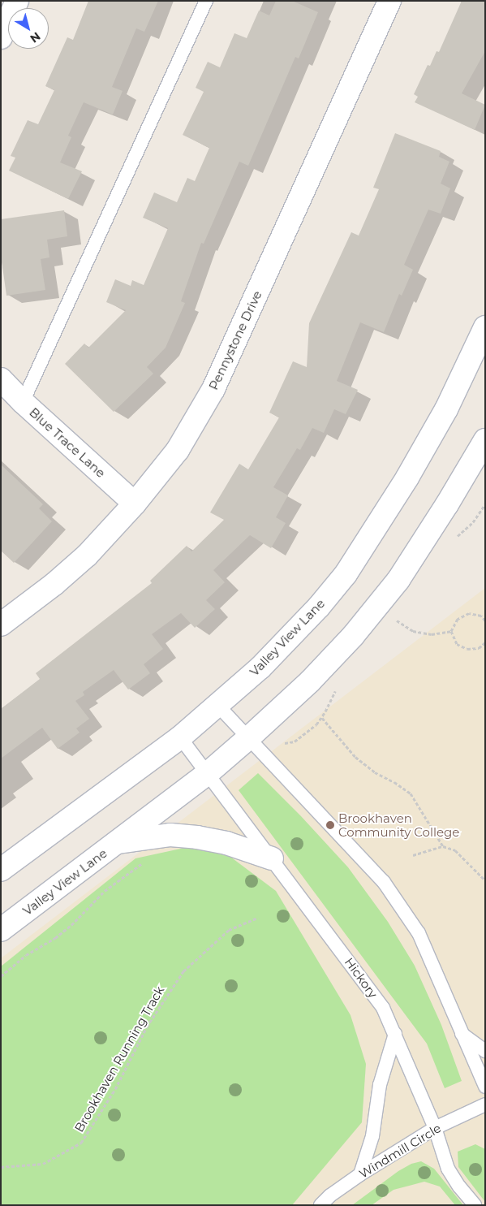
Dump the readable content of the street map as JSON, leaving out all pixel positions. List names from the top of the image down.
{
  "streets": {
    "main road": ["Pennystone Drive", "Blue Trace Lane", "Valley View Lane"],
    "lane": ["Hickory", "Windmill Circle"],
    "path": ["Brookhaven Running Track"]
  },
  "crossings": [
    ["Pennystone Drive", "Blue Trace Lane"],
    ["Valley View Lane", "Hickory"],
    ["Hickory", "Windmill Circle"]
  ],
  "places": ["Brookhaven Community College"],
  "north": "bottom right"
}
